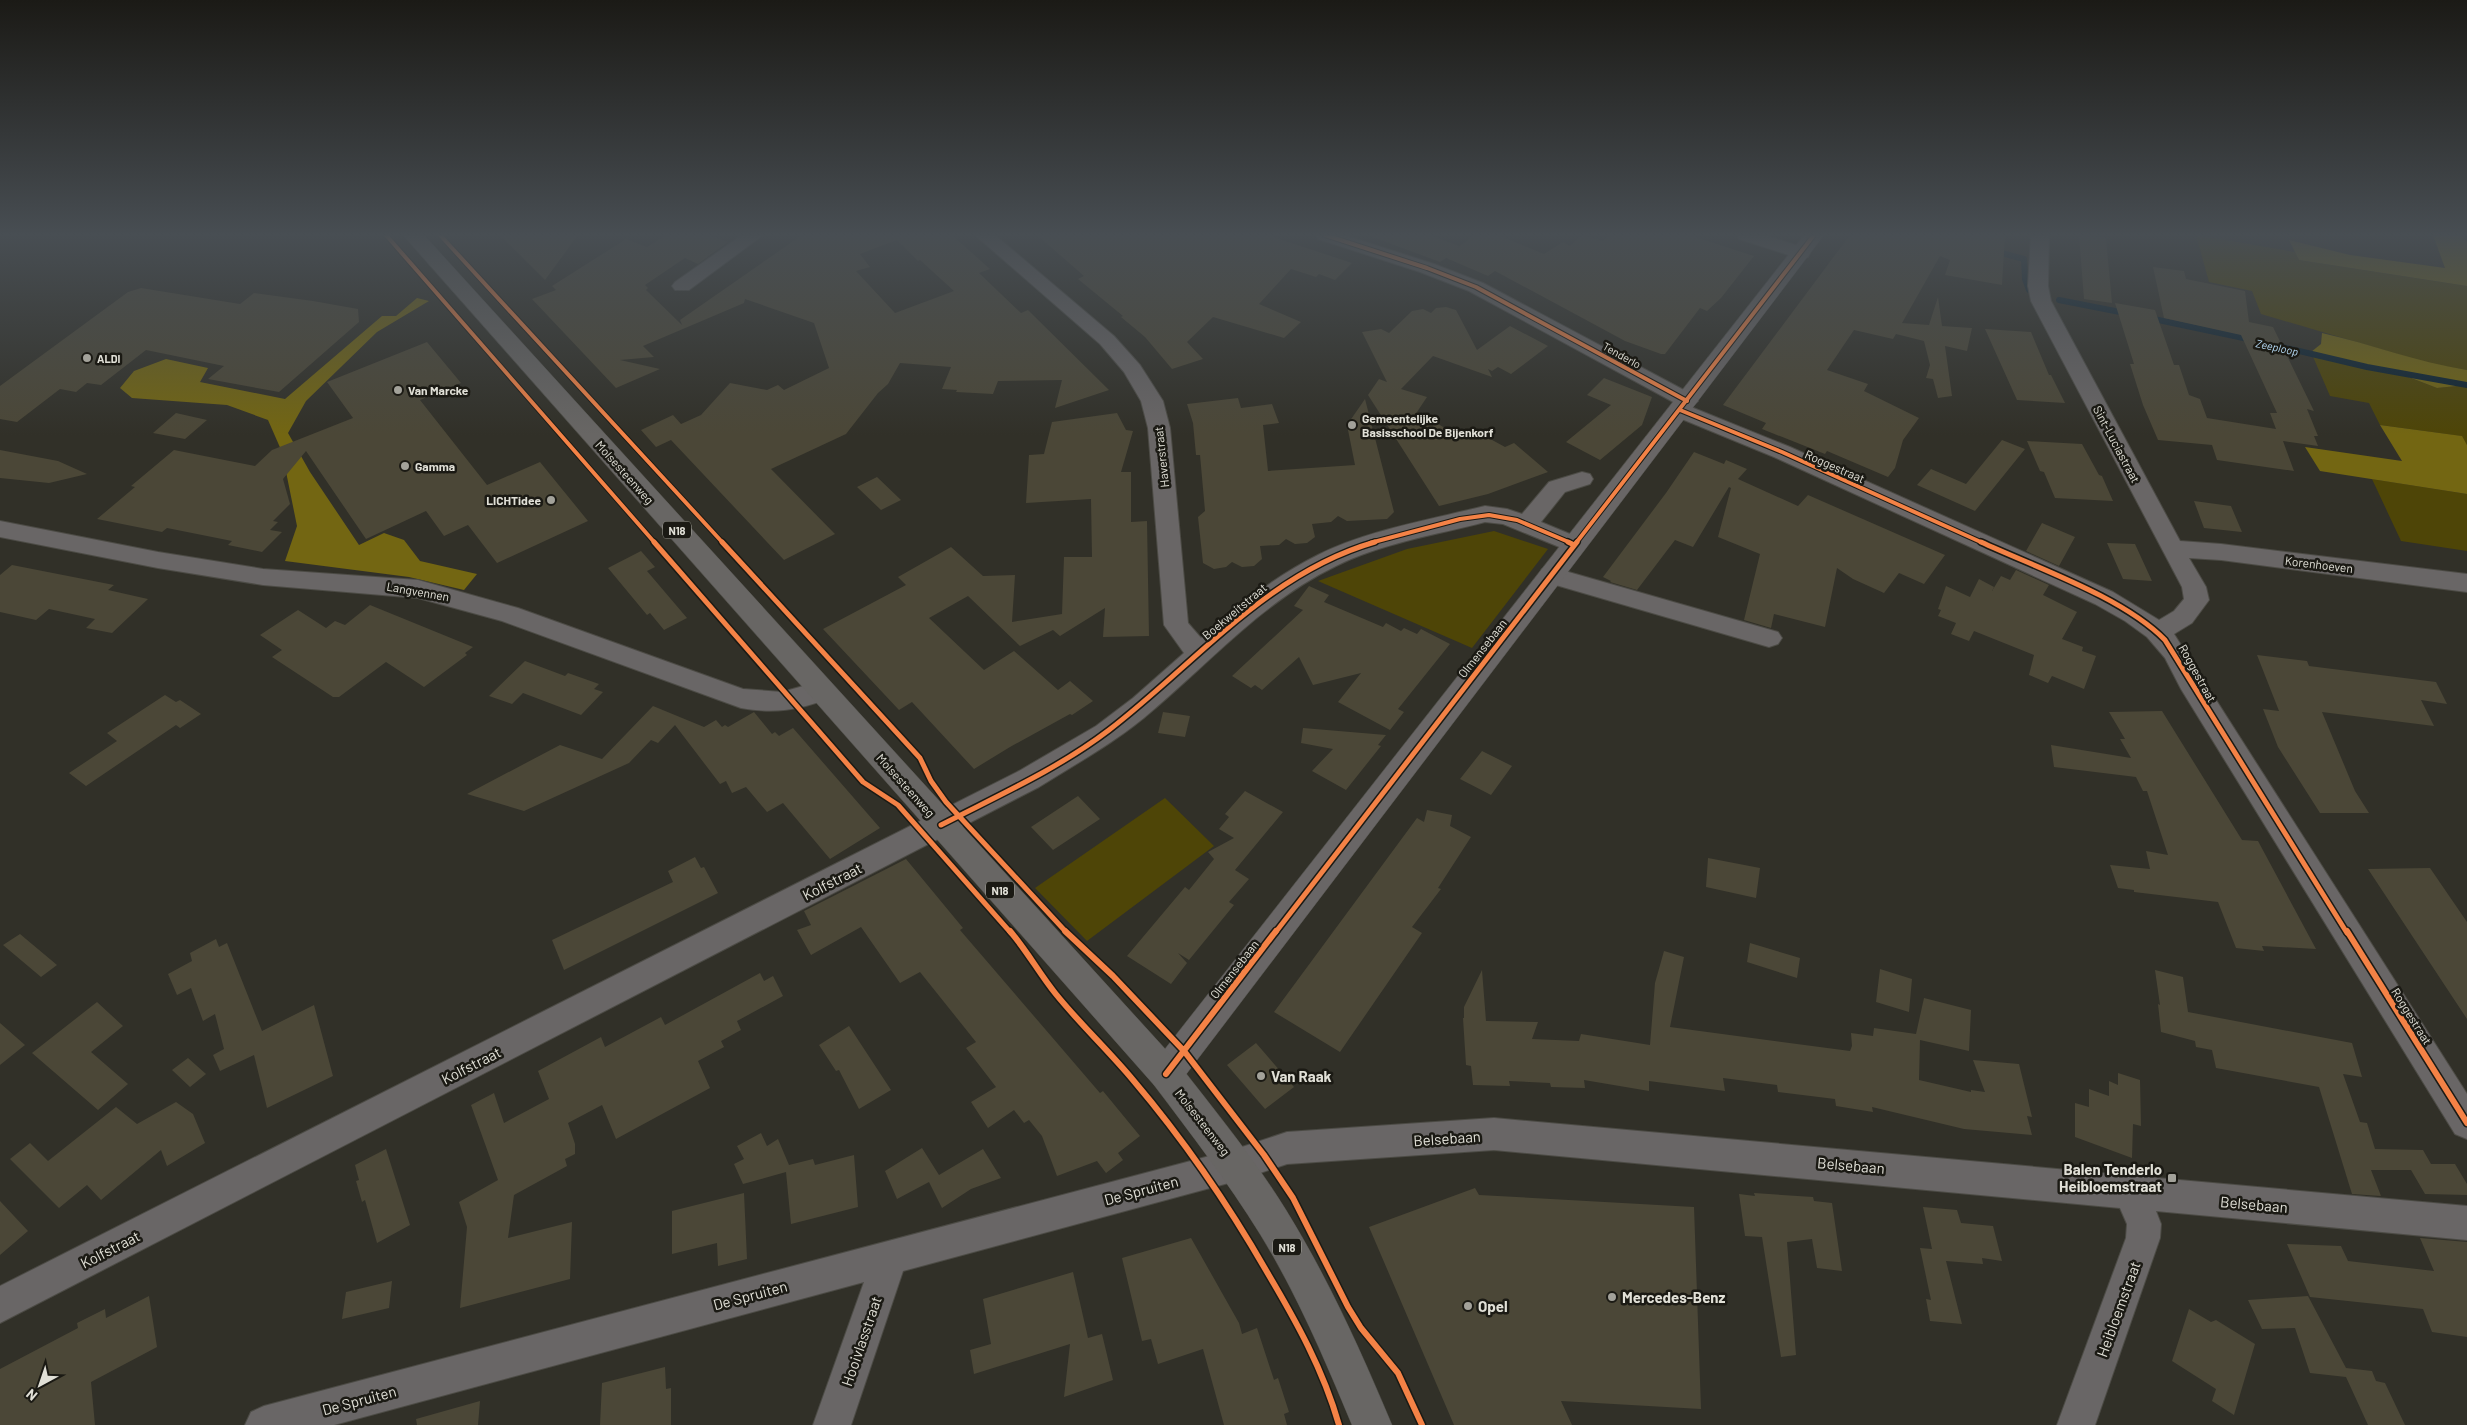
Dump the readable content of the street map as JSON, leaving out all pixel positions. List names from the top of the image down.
{
  "streets": {
    "main road": ["Molsesteenweg", "N18"],
    "street": [
      "Tenderlo",
      "Sint-Luciastraat",
      "Haverstraat",
      "Roggestraat",
      "Korenhoeven",
      "Langvennen",
      "Boekweitstraat",
      "Olmensebaan",
      "Kolfstraat",
      "Belsebaan",
      "De Spruiten",
      "Heibloemstraat",
      "Hooivlasstraat"
    ]
  },
  "crossings": [
    ["Tenderlo", "Roggestraat"],
    ["Tenderlo", "Olmensebaan"],
    ["Sint-Luciastraat", "Roggestraat"],
    ["Sint-Luciastraat", "Korenhoeven"],
    ["Haverstraat", "Boekweitstraat"],
    ["Roggestraat", "Olmensebaan"],
    ["Molsesteenweg", "Langvennen"],
    ["Molsesteenweg", "Boekweitstraat"],
    ["Molsesteenweg", "Olmensebaan"],
    ["Molsesteenweg", "Kolfstraat"],
    ["Molsesteenweg", "Belsebaan"],
    ["Molsesteenweg", "De Spruiten"],
    ["Boekweitstraat", "Olmensebaan"],
    ["Boekweitstraat", "Kolfstraat"],
    ["Belsebaan", "De Spruiten"],
    ["Belsebaan", "Heibloemstraat"],
    ["De Spruiten", "Hooivlasstraat"]
  ],
  "water": ["Zeeploop"],
  "places": {
    "other": [
      "ALDI",
      "Van Marcke",
      "Gemeentelijke Basisschool De Bijenkorf",
      "Gamma",
      "LICHTidee",
      "Van Raak",
      "Mercedes-Benz",
      "Opel"
    ],
    "transit": ["Balen Tenderlo Heibloemstraat"]
  },
  "north": "bottom left"
}
